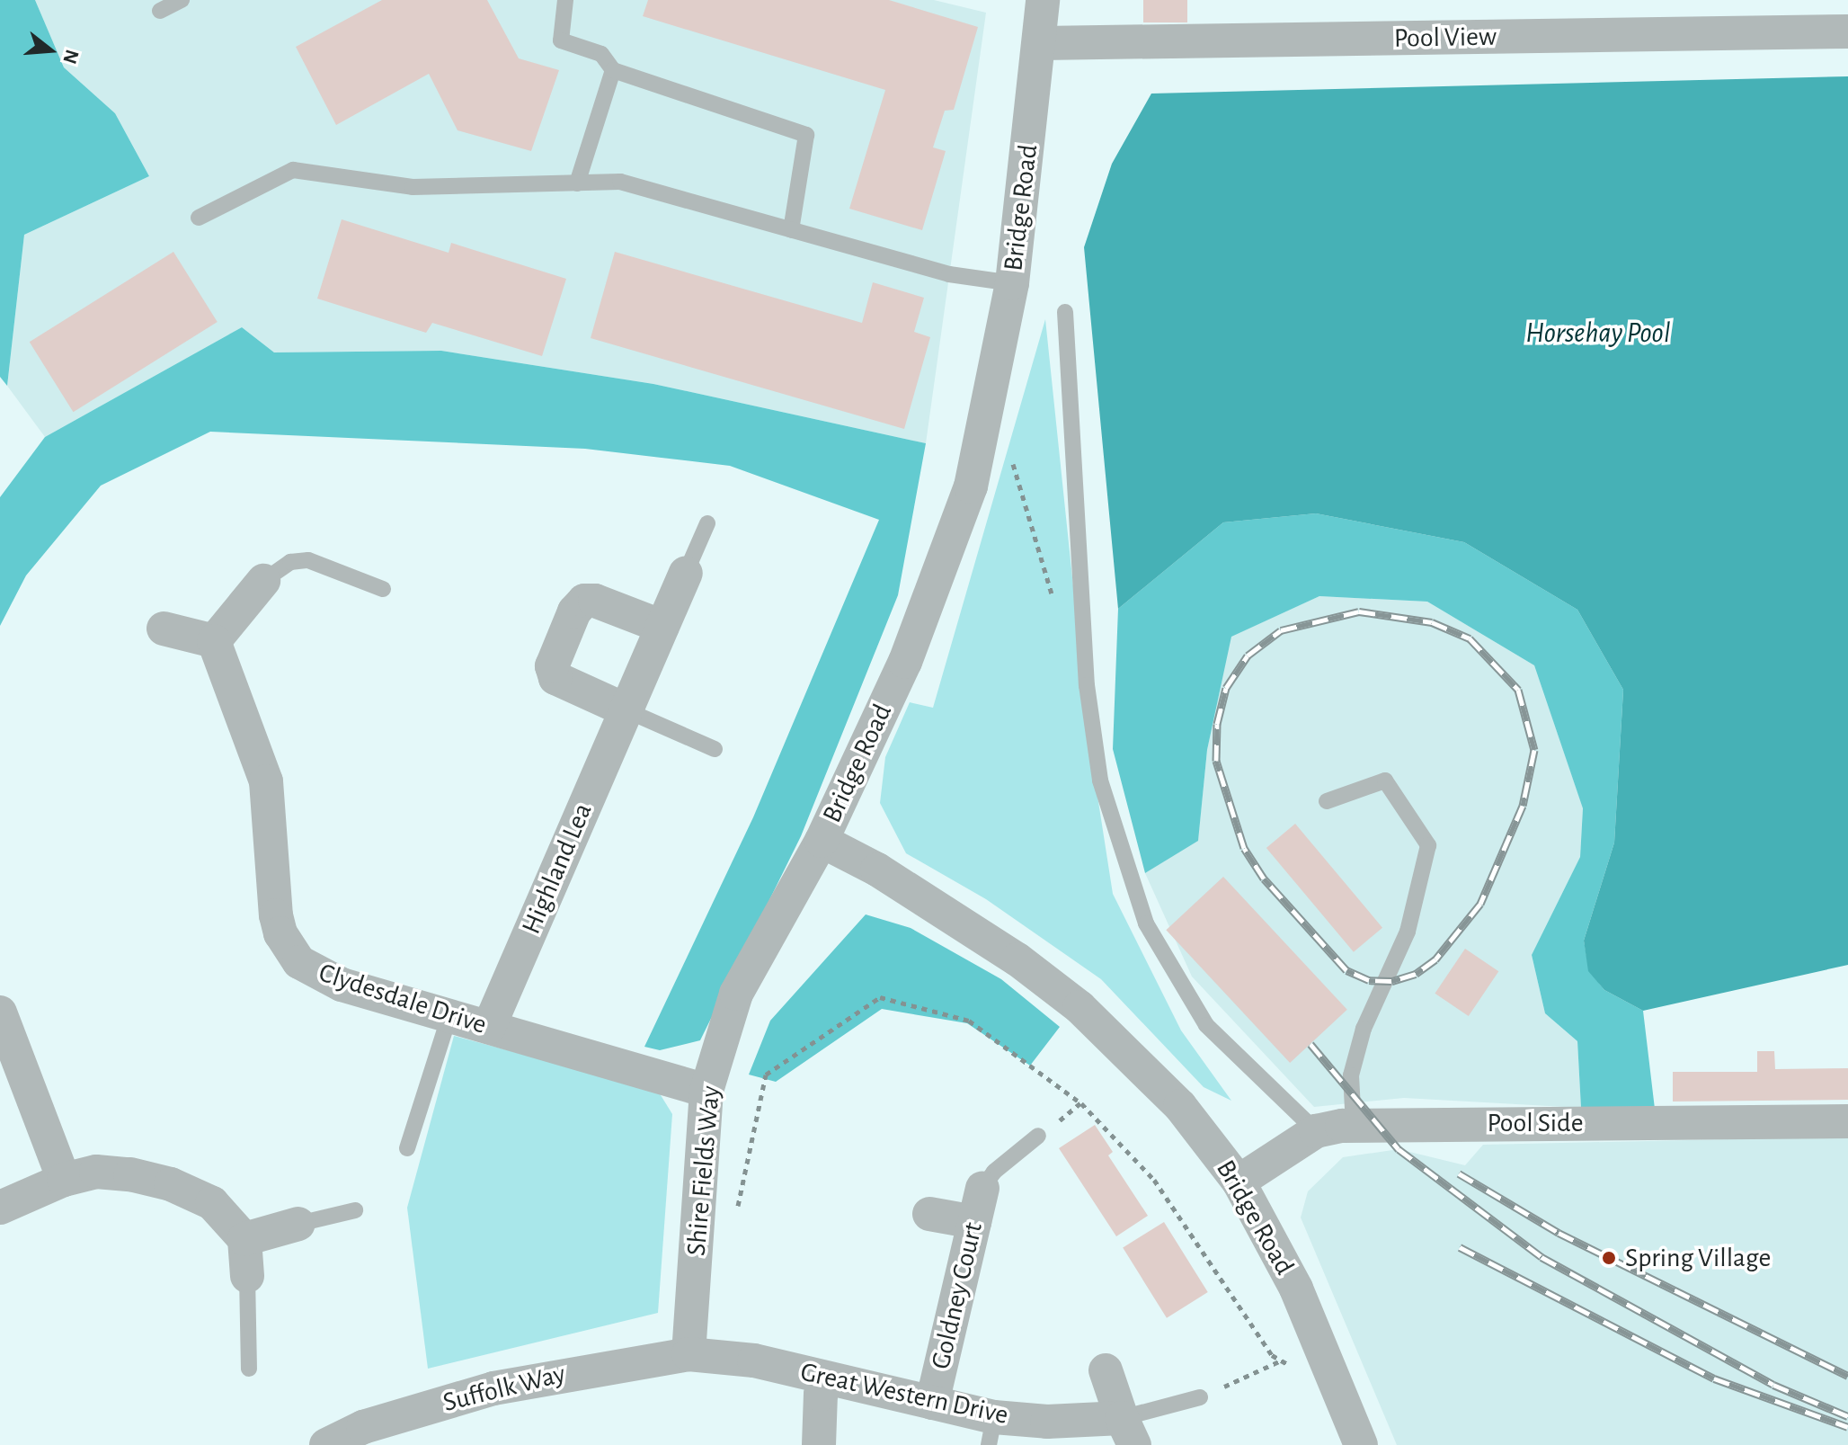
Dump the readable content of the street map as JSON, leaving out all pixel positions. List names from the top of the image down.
{
  "streets": {
    "street": [
      "Pool View",
      "Bridge Road",
      "Highland Lea",
      "Clydesdale Drive",
      "Pool Side",
      "Shire Fields Way",
      "Goldney Court",
      "Suffolk Way",
      "Great Western Drive"
    ]
  },
  "crossings": [
    ["Pool View", "Bridge Road"],
    ["Bridge Road", "Pool Side"],
    ["Bridge Road", "Shire Fields Way"],
    ["Highland Lea", "Clydesdale Drive"],
    ["Clydesdale Drive", "Shire Fields Way"],
    ["Shire Fields Way", "Suffolk Way"],
    ["Shire Fields Way", "Great Western Drive"],
    ["Goldney Court", "Great Western Drive"],
    ["Suffolk Way", "Great Western Drive"]
  ],
  "water": ["Horsehay Pool"],
  "places": ["Spring Village"],
  "north": "right"
}
